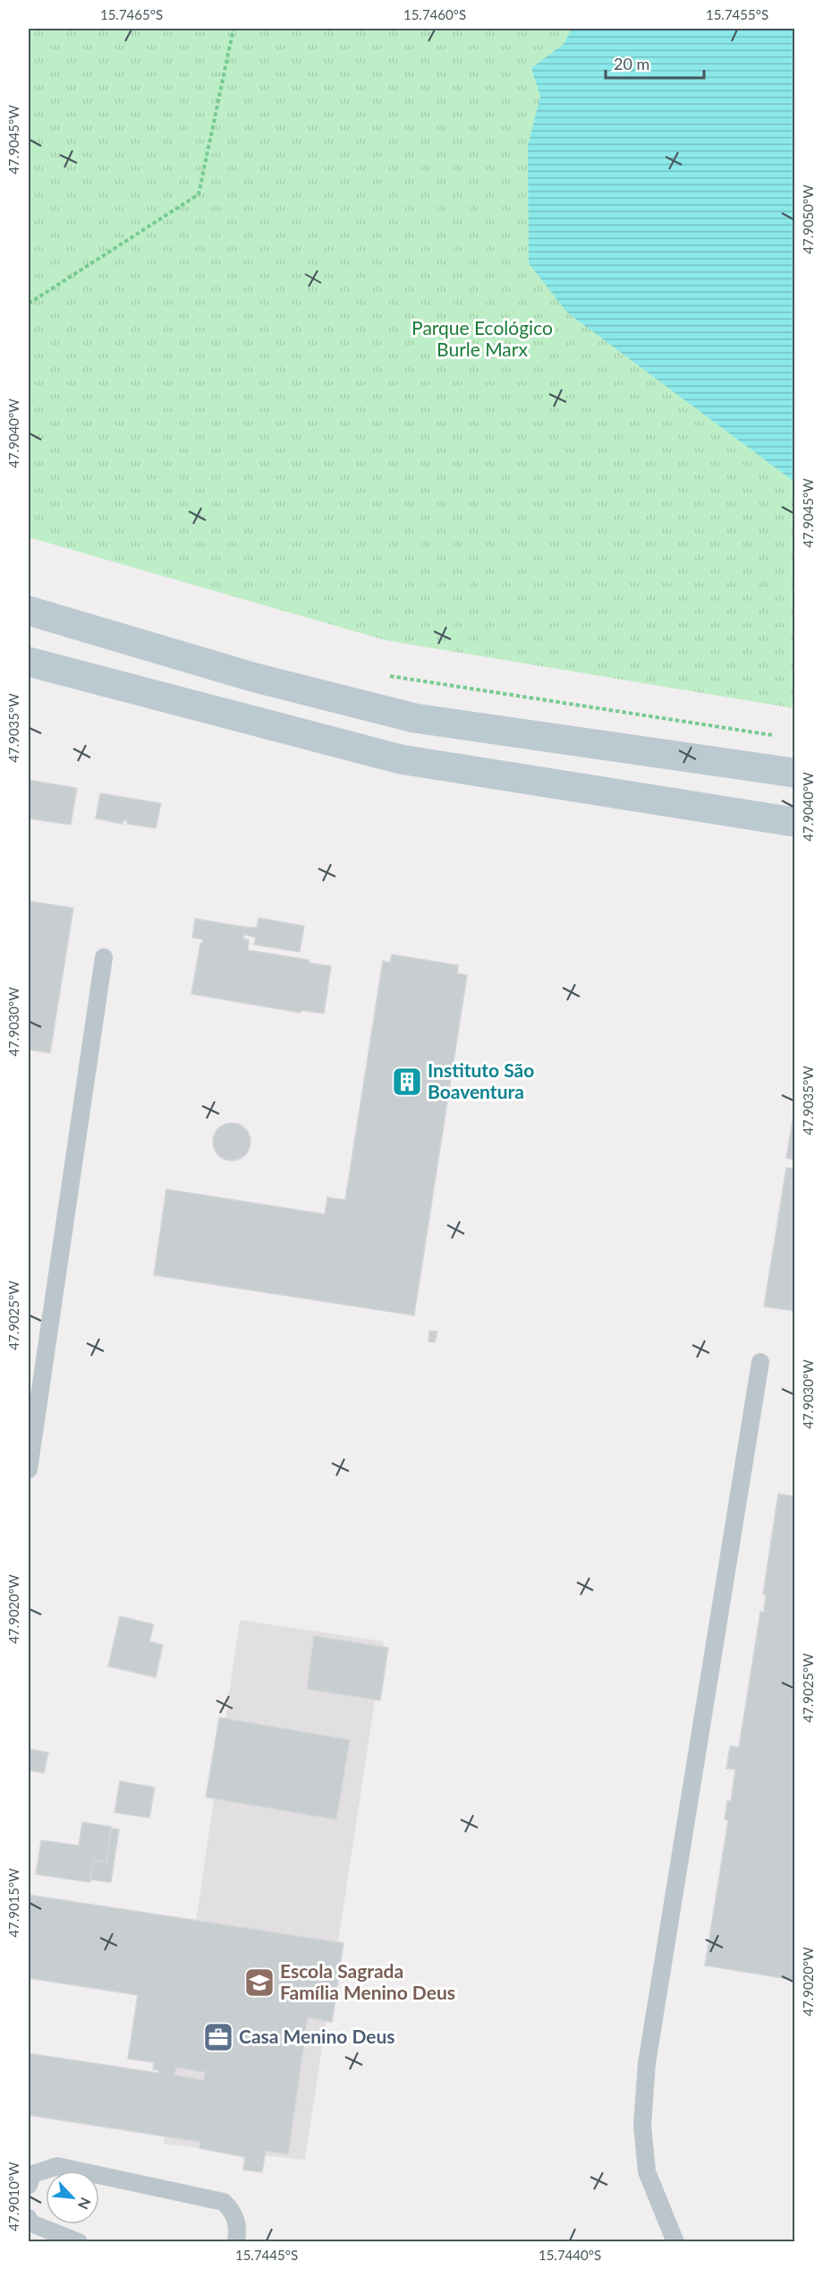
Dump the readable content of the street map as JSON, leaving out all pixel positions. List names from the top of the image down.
{
  "parks": ["Parque Ecológico Burle Marx"],
  "places": {
    "building": ["Instituto São Boaventura"],
    "school or university": ["Escola Sagrada Família Menino Deus"],
    "office": ["Casa Menino Deus"]
  },
  "scale_bar": "20 m",
  "north": "bottom right",
  "coordinates": [
    "15.7465°S",
    "15.7460°S",
    "15.7455°S",
    "47.9045°W",
    "47.9050°W",
    "47.9040°W",
    "47.9035°W",
    "47.9030°W",
    "47.9025°W",
    "47.9020°W",
    "47.9015°W",
    "47.9010°W",
    "15.7445°S",
    "15.7440°S"
  ]
}
